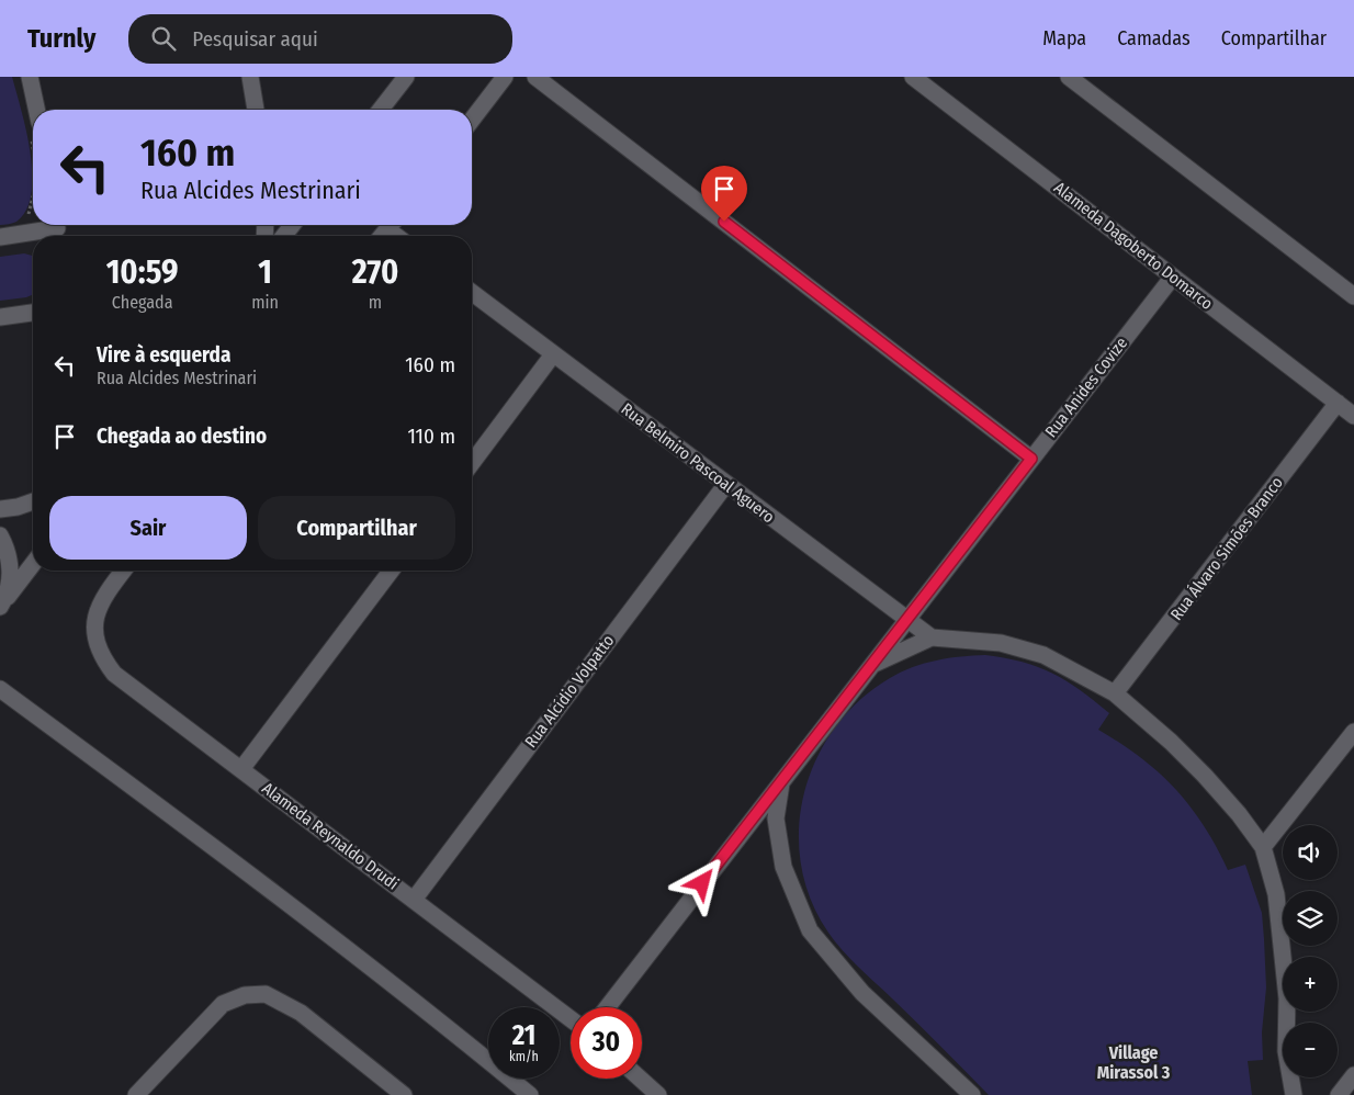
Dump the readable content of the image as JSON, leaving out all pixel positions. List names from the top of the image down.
{
  "streets": {
    "street": [
      "Alameda Dagoberto Domarco",
      "Rua Anides Covize",
      "Rua Belmiro Pascoal Aguero",
      "Rua Álvaro Simões Branco",
      "Rua Alcídio Volpatto",
      "Alameda Reynaldo Drudi"
    ]
  },
  "crossings": [
    ["Alameda Dagoberto Domarco", "Rua Anides Covize"],
    ["Alameda Dagoberto Domarco", "Rua Álvaro Simões Branco"],
    ["Rua Anides Covize", "Rua Belmiro Pascoal Aguero"],
    ["Rua Belmiro Pascoal Aguero", "Rua Alcídio Volpatto"],
    ["Rua Alcídio Volpatto", "Alameda Reynaldo Drudi"]
  ],
  "districts": ["Village Mirassol 3"],
  "page": {
    "header": "Turnly",
    "search": "Pesquisar aqui",
    "nav": ["Mapa", "Camadas", "Compartilhar"],
    "turn": ["160 m", "Rua Alcides Mestrinari"],
    "eta": [
      "10:59",
      "Chegada",
      "1",
      "min",
      "270",
      "m"
    ],
    "list": [
      {
        "name": "Vire à esquerda",
        "note": "Rua Alcides Mestrinari",
        "value": "160 m"
      },
      {
        "name": "Chegada ao destino",
        "value": "110 m"
      }
    ],
    "buttons": ["Sair", "Compartilhar"],
    "map_buttons": ["+", "−"],
    "speed": "21 km/h",
    "limit": "30"
  }
}
